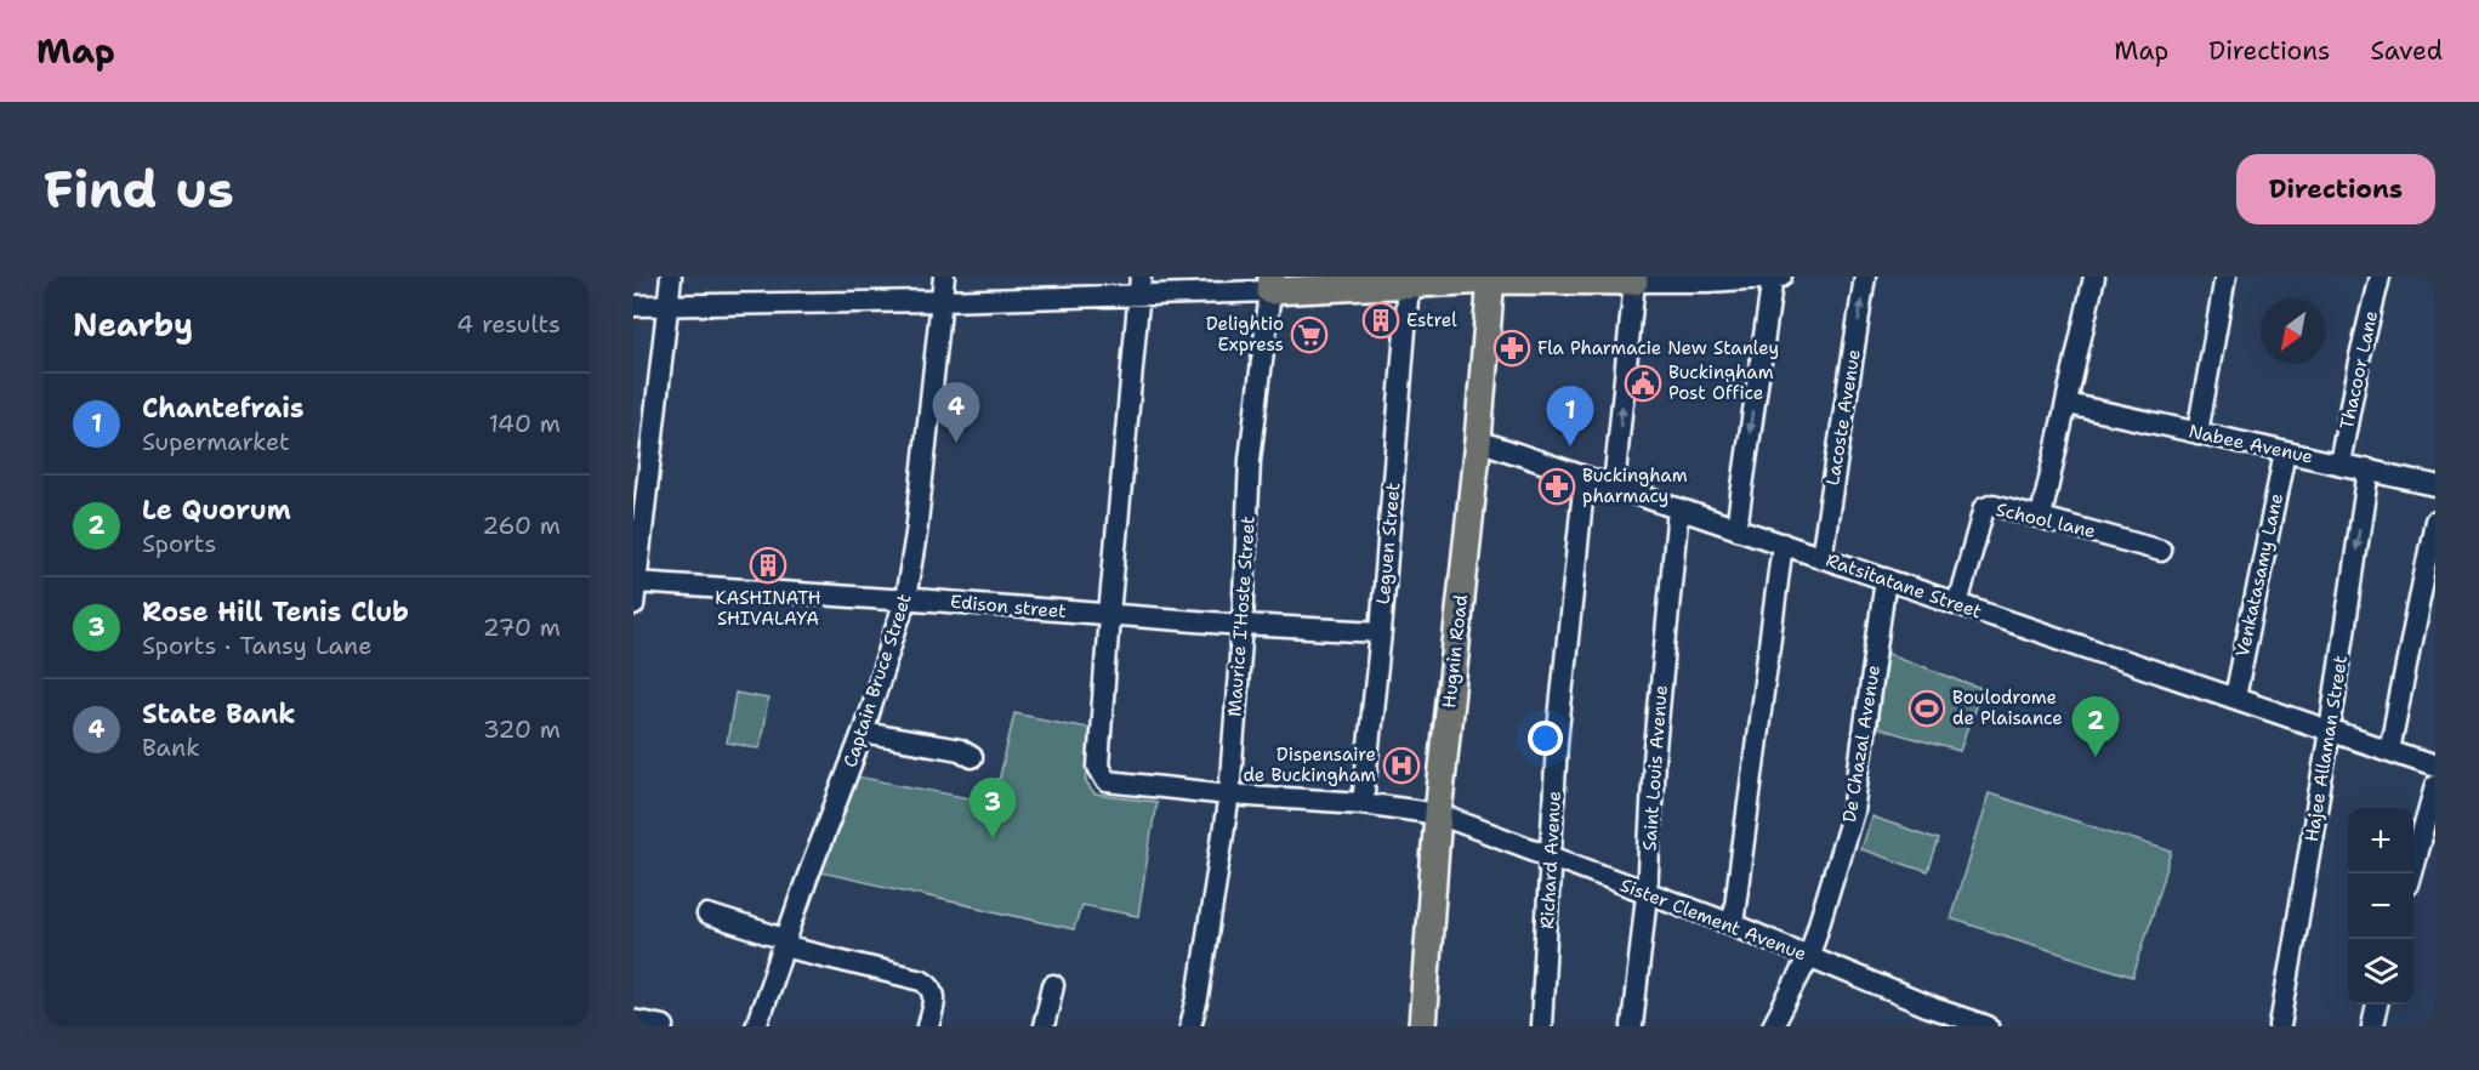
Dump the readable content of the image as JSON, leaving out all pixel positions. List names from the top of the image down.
{
  "streets": {
    "main road": ["Hugnin Road"],
    "street": [
      "Thacoor Lane",
      "Lacoste Avenue",
      "Nabee Avenue",
      "School lane",
      "Leguen Street",
      "Venkatasamy Lane",
      "Ratsitatane Street",
      "Edison street",
      "Maurice I'Hoste Street",
      "Captain Bruce Street",
      "De Chazal Avenue",
      "Hajee Allaman Street",
      "Saint Louis Avenue",
      "Richard Avenue",
      "Sister Clement Avenue"
    ]
  },
  "crossings": [
    ["Thacoor Lane", "Nabee Avenue"],
    ["Lacoste Avenue", "Ratsitatane Street"],
    ["Nabee Avenue", "Venkatasamy Lane"],
    ["Nabee Avenue", "Hajee Allaman Street"],
    ["School lane", "Ratsitatane Street"],
    ["Leguen Street", "Edison street"],
    ["Leguen Street", "Sister Clement Avenue"],
    ["Venkatasamy Lane", "Ratsitatane Street"],
    ["Ratsitatane Street", "Hugnin Road"],
    ["Ratsitatane Street", "De Chazal Avenue"],
    ["Ratsitatane Street", "Hajee Allaman Street"],
    ["Ratsitatane Street", "Saint Louis Avenue"],
    ["Ratsitatane Street", "Richard Avenue"],
    ["Edison street", "Maurice I'Hoste Street"],
    ["Edison street", "Captain Bruce Street"],
    ["Edison street", "Sister Clement Avenue"],
    ["Maurice I'Hoste Street", "Sister Clement Avenue"],
    ["Hugnin Road", "Sister Clement Avenue"],
    ["De Chazal Avenue", "Sister Clement Avenue"],
    ["Saint Louis Avenue", "Sister Clement Avenue"],
    ["Richard Avenue", "Sister Clement Avenue"]
  ],
  "places": {
    "building": ["Estrel", "KASHINATH SHIVALAYA"],
    "supermarket": ["Delightio Express"],
    "pharmacy": ["Fla Pharmacie New Stanley", "Buckingham pharmacy"],
    "public building": ["Buckingham Post Office"],
    "sports": ["Boulodrome de Plaisance"],
    "hospital": ["Dispensaire de Buckingham"]
  },
  "north": "bottom left",
  "page": {
    "header": "Map",
    "nav": ["Map", "Directions", "Saved"],
    "buttons": "Directions",
    "title": "Find us",
    "heading": ["Nearby", "4 results"],
    "list": [
      {
        "mark": "1",
        "name": "Chantefrais",
        "note": "Supermarket",
        "value": "140 m"
      },
      {
        "mark": "2",
        "name": "Le Quorum",
        "note": "Sports",
        "value": "260 m"
      },
      {
        "mark": "3",
        "name": "Rose Hill Tenis Club",
        "note": "Sports · Tansy Lane",
        "value": "270 m"
      },
      {
        "mark": "4",
        "name": "State Bank",
        "note": "Bank",
        "value": "320 m"
      }
    ],
    "pins": [
      "4",
      "1",
      "2",
      "3"
    ],
    "map_buttons": ["+", "−"]
  }
}
